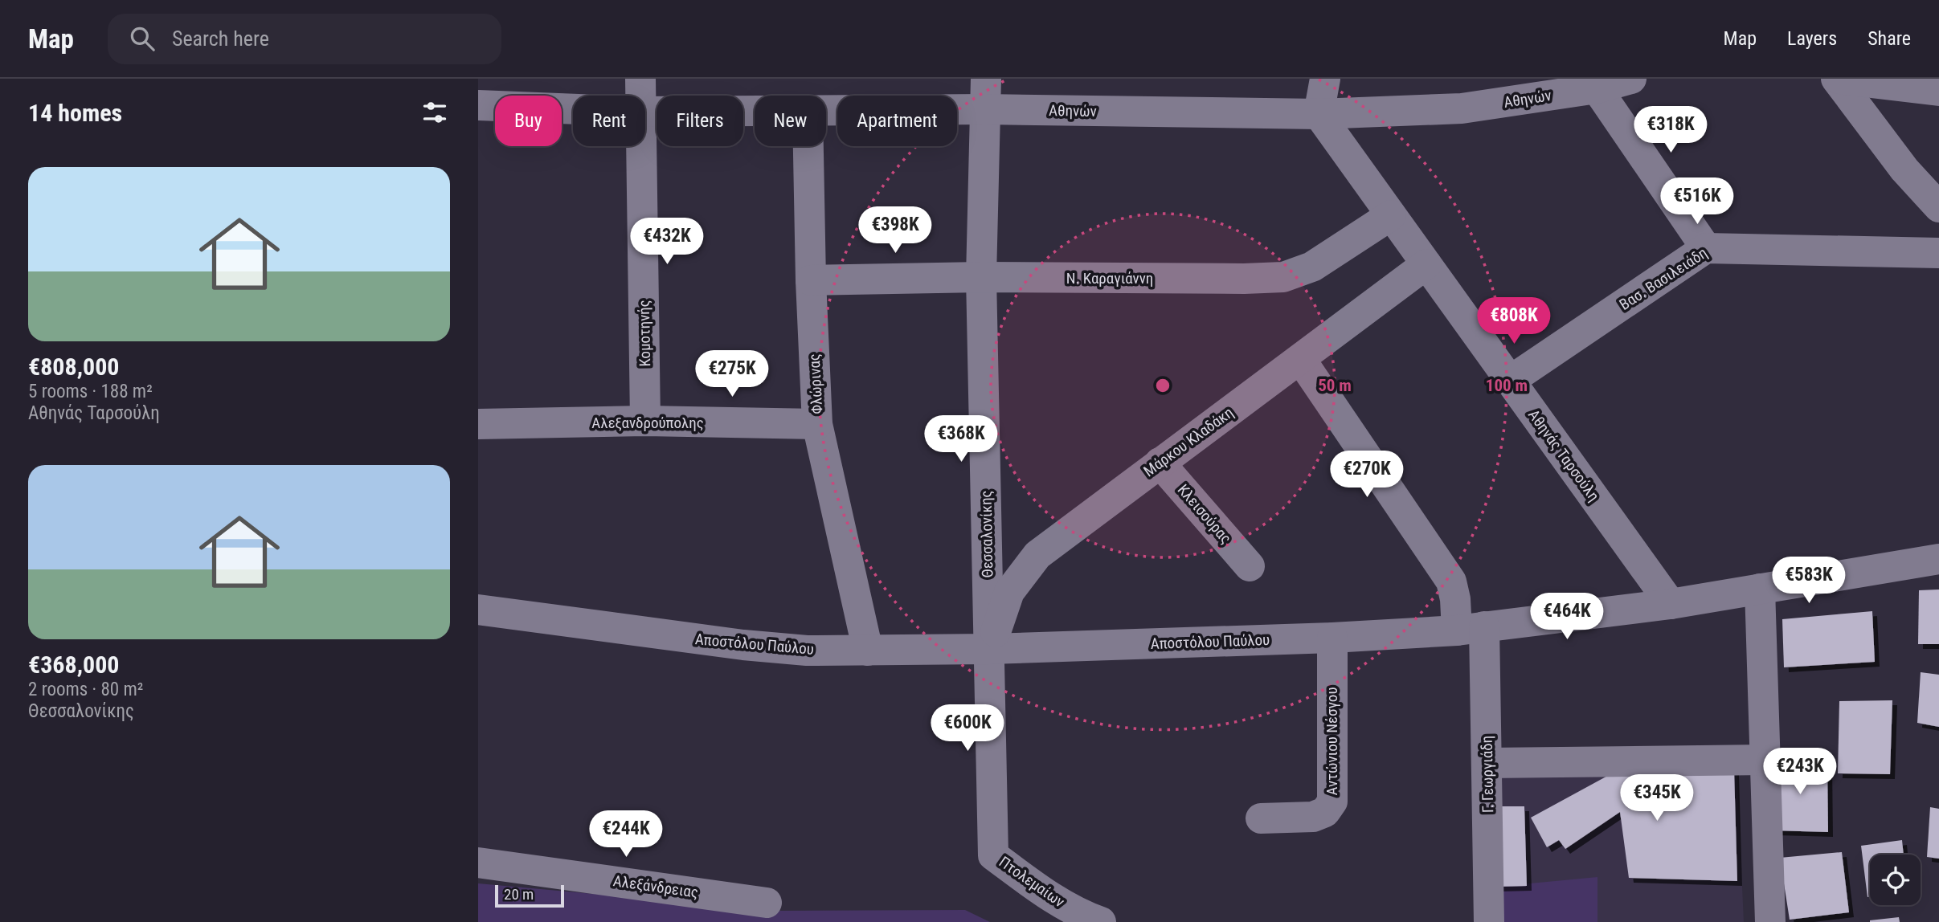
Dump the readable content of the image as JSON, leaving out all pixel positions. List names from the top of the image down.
{
  "streets": {
    "street": [
      "Αθηνών",
      "Ν. Καραγιάννη",
      "Βασ. Βασιλειάδη",
      "Κομοτηνής",
      "Φλώρινας",
      "Αλεξανδρούπολης",
      "Μάρκου Κλαδάκη",
      "Αθηνάς Ταρσούλη",
      "Κλεισούρας",
      "Θεσσαλονίκης",
      "Αποστόλου Παύλου",
      "Αντώνιου Νέσγου",
      "Γ. Γεωργιάδη",
      "Πτολεμαίων",
      "Αλεξάνδρειας"
    ]
  },
  "crossings": [
    ["Αθηνών", "Αθηνάς Ταρσούλη"],
    ["Αθηνών", "Θεσσαλονίκης"],
    ["Ν. Καραγιάννη", "Φλώρινας"],
    ["Ν. Καραγιάννη", "Αθηνάς Ταρσούλη"],
    ["Ν. Καραγιάννη", "Θεσσαλονίκης"],
    ["Βασ. Βασιλειάδη", "Αθηνάς Ταρσούλη"],
    ["Κομοτηνής", "Αλεξανδρούπολης"],
    ["Φλώρινας", "Αλεξανδρούπολης"],
    ["Φλώρινας", "Αποστόλου Παύλου"],
    ["Μάρκου Κλαδάκη", "Αθηνάς Ταρσούλη"],
    ["Μάρκου Κλαδάκη", "Κλεισούρας"],
    ["Μάρκου Κλαδάκη", "Θεσσαλονίκης"],
    ["Μάρκου Κλαδάκη", "Αποστόλου Παύλου"],
    ["Μάρκου Κλαδάκη", "Γ. Γεωργιάδη"],
    ["Αθηνάς Ταρσούλη", "Αποστόλου Παύλου"],
    ["Θεσσαλονίκης", "Αποστόλου Παύλου"],
    ["Θεσσαλονίκης", "Πτολεμαίων"],
    ["Αποστόλου Παύλου", "Αντώνιου Νέσγου"],
    ["Αποστόλου Παύλου", "Γ. Γεωργιάδη"]
  ],
  "scale_bar": "20 m",
  "page": {
    "header": "Map",
    "search": "Search here",
    "nav": ["Map", "Layers", "Share"],
    "heading": "14 homes",
    "chip": [
      "Buy",
      "Rent",
      "Filters",
      "New",
      "Apartment"
    ],
    "price": [
      "€318K",
      "€516K",
      "€398K",
      "€432K",
      "€808K",
      "€275K",
      "€368K",
      "€270K",
      "€583K",
      "€464K",
      "€600K",
      "€243K",
      "€345K",
      "€244K"
    ],
    "list": [
      {
        "name": "€808,000",
        "note": "5 rooms · 188 m² · Αθηνάς Ταρσούλη"
      },
      {
        "name": "€368,000",
        "note": "2 rooms · 80 m² · Θεσσαλονίκης"
      }
    ],
    "scale": "20 m"
  },
  "rings": ["50 m", "100 m"]
}
